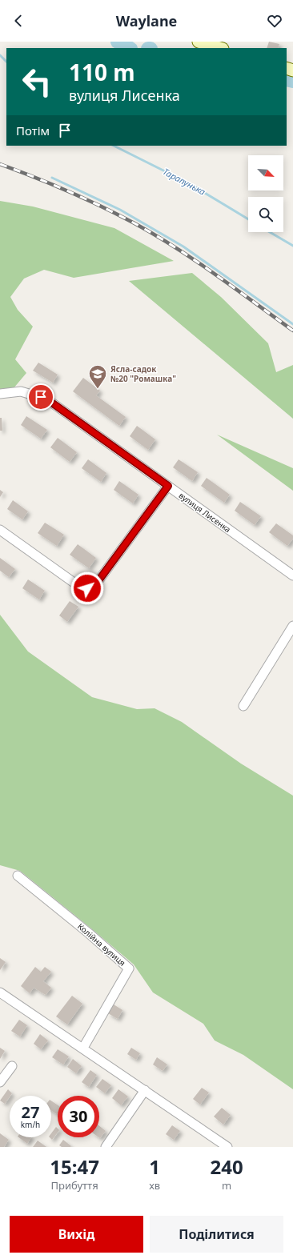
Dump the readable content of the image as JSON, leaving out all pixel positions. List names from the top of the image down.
{
  "streets": {
    "street": ["вулиця Лисенка", "Колійна вулиця"]
  },
  "water": ["Тарапунька"],
  "places": {
    "school or university": ["Ясла-садок №20 \"Ромашка\""]
  },
  "north": "bottom right",
  "page": {
    "header": "Waylane",
    "turn": ["110 m", "вулиця Лисенка"],
    "then": "Потім",
    "speed": "27 km/h",
    "limit": "30",
    "eta": [
      "15:47",
      "Прибуття",
      "1",
      "хв",
      "240",
      "m"
    ],
    "buttons": ["Вихід", "Поділитися"]
  }
}
